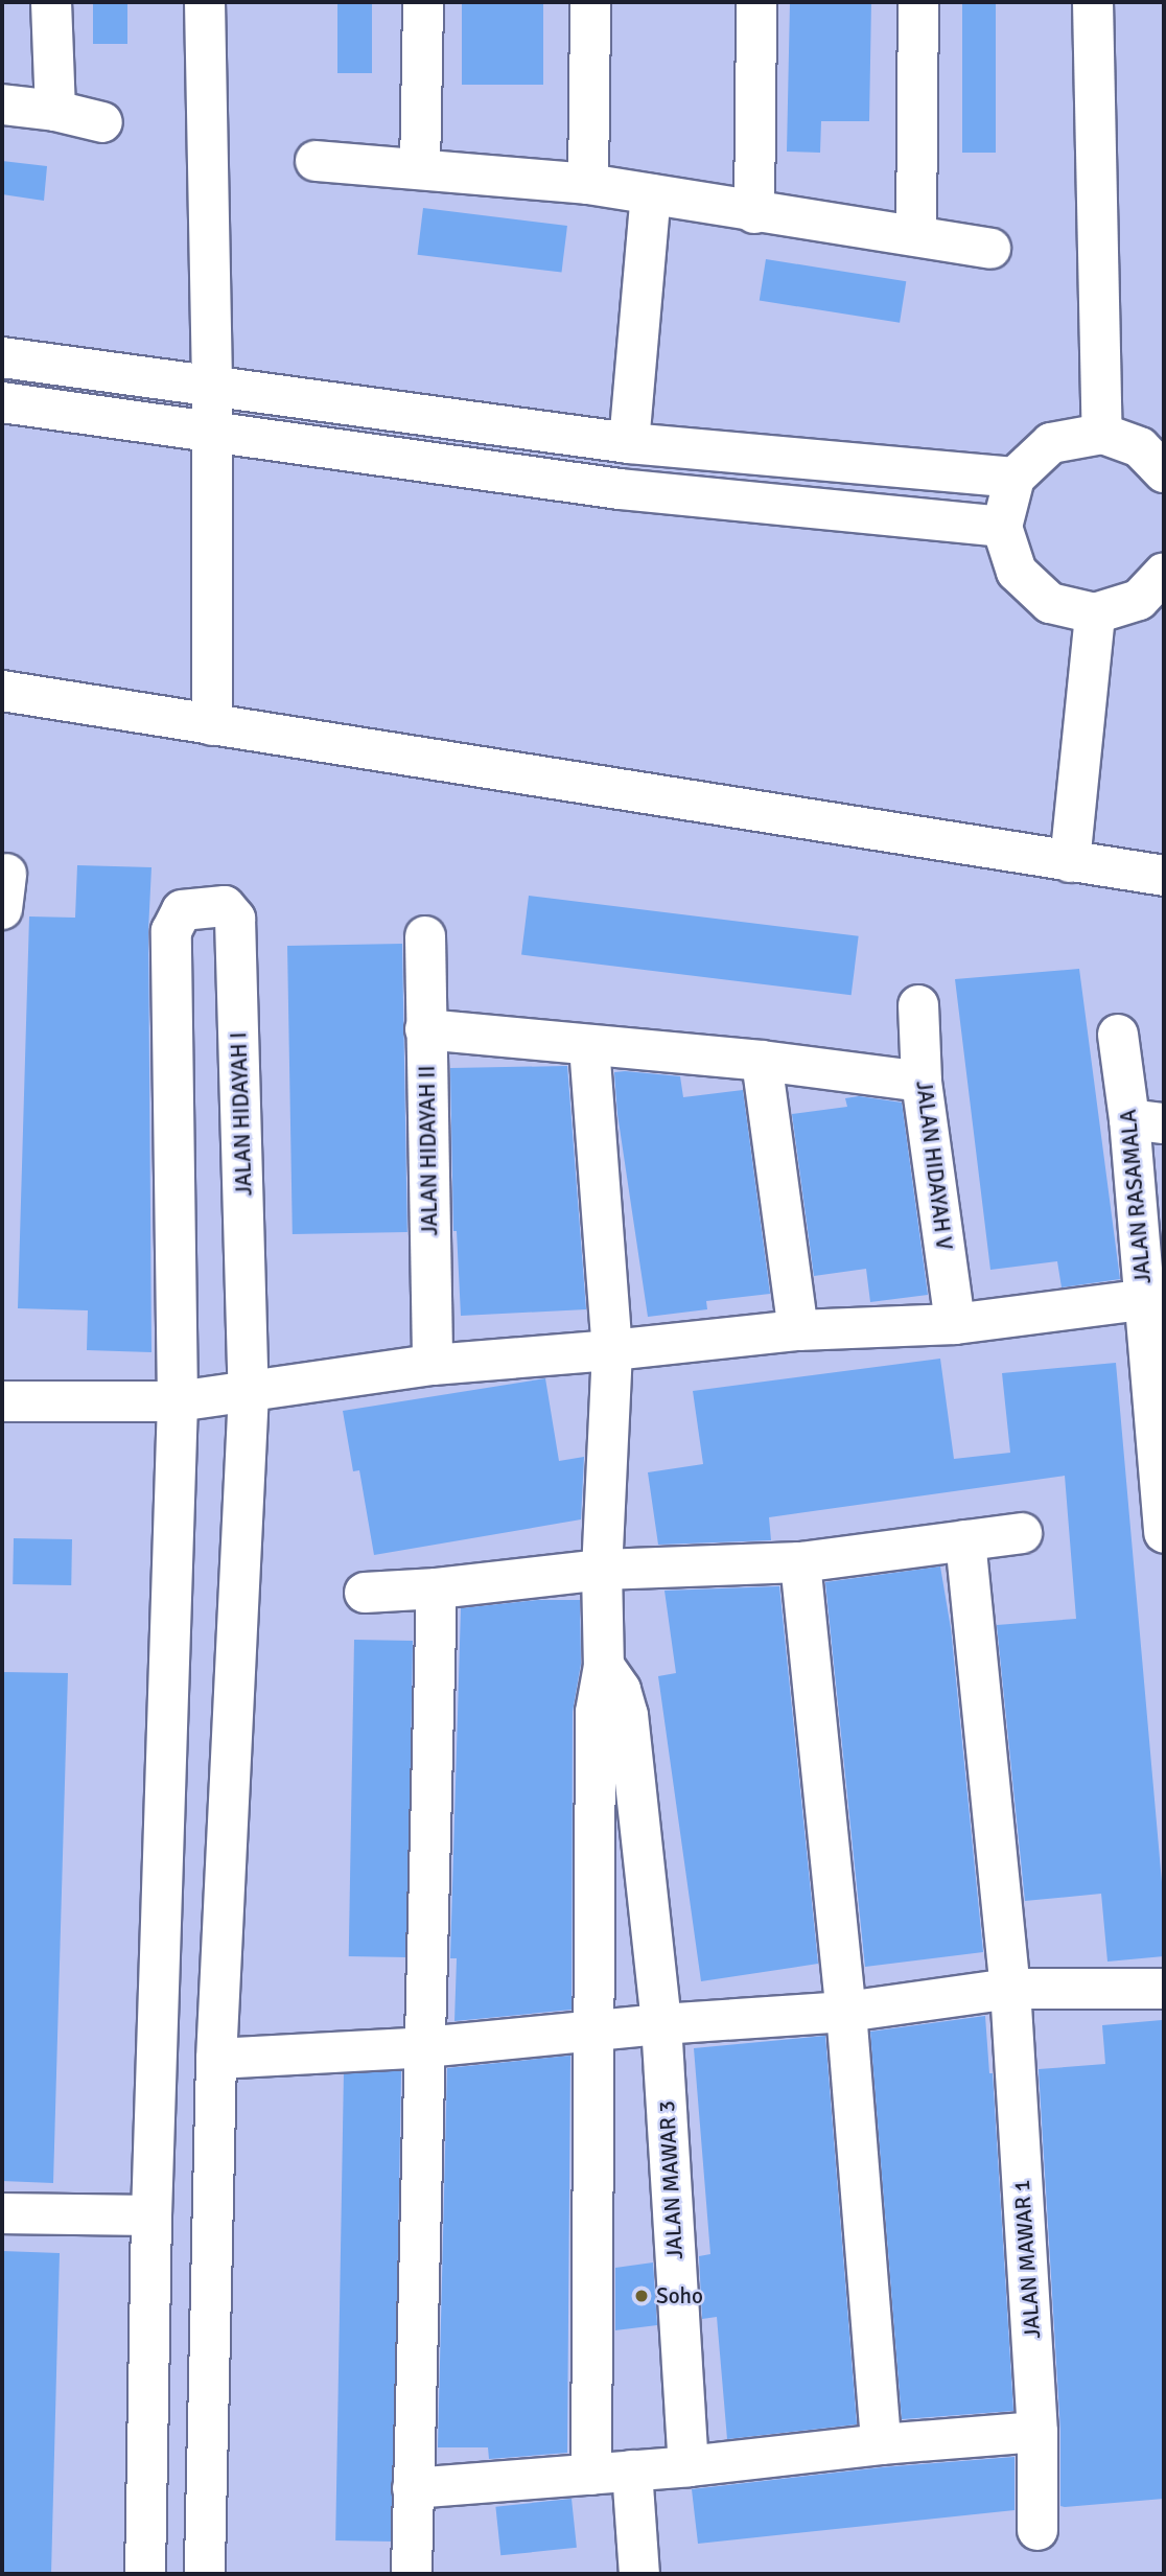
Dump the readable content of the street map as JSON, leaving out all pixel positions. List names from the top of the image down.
{
  "streets": {
    "street": [
      "JALAN HIDAYAH I",
      "JALAN HIDAYAH II",
      "JALAN HIDAYAH V",
      "JALAN RASAMALA",
      "JALAN MAWAR 3",
      "JALAN MAWAR 1"
    ]
  },
  "places": ["Soho"]
}
